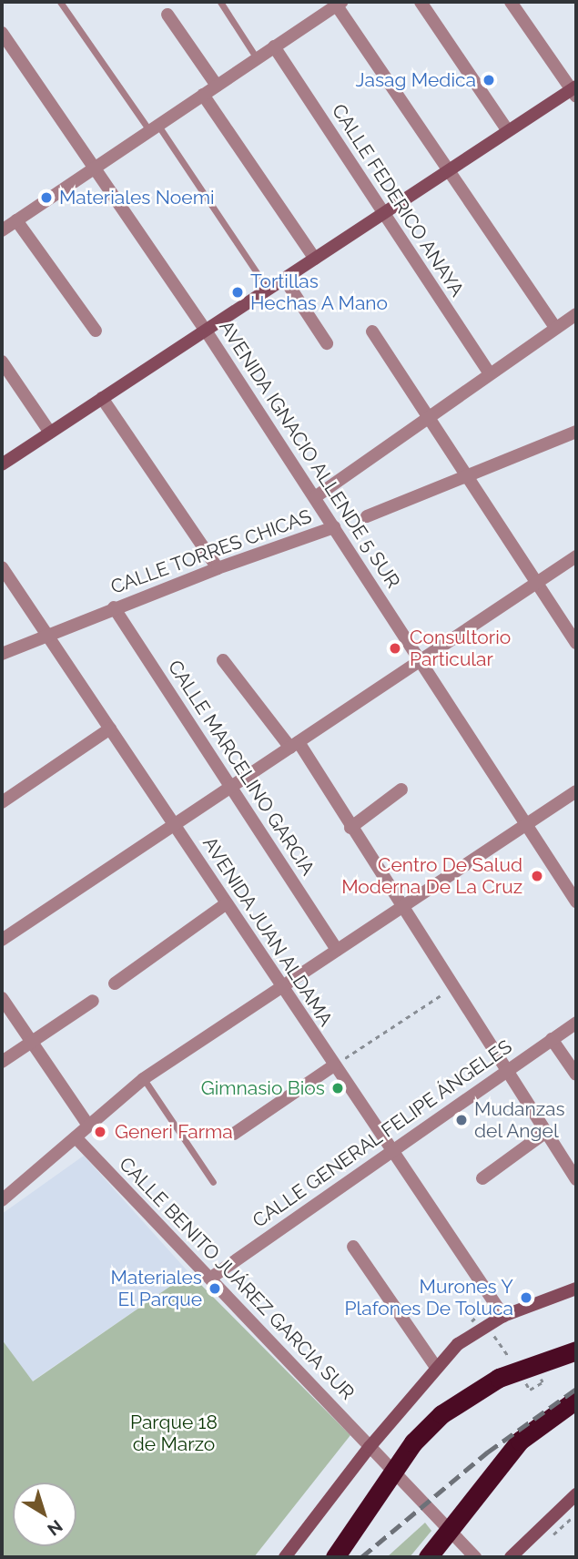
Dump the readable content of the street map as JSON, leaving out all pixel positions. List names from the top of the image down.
{
  "streets": {
    "street": [
      "CALLE FEDERICO ANAYA",
      "AVENIDA IGNACIO ALLENDE 5 SUR",
      "CALLE TORRES CHICAS",
      "CALLE MARCELINO GARCIA",
      "AVENIDA JUAN ALDAMA",
      "CALLE GENERAL FELIPE ÁNGELES",
      "CALLE BENITO JUÁREZ GARCIA SUR"
    ]
  },
  "crossings": [
    ["AVENIDA IGNACIO ALLENDE 5 SUR", "CALLE TORRES CHICAS"],
    ["CALLE TORRES CHICAS", "CALLE MARCELINO GARCIA"],
    ["CALLE TORRES CHICAS", "AVENIDA JUAN ALDAMA"],
    ["AVENIDA JUAN ALDAMA", "CALLE GENERAL FELIPE ÁNGELES"],
    ["CALLE GENERAL FELIPE ÁNGELES", "CALLE BENITO JUÁREZ GARCIA SUR"]
  ],
  "parks": ["Parque 18 de Marzo"],
  "places": [
    "Jasag Medica",
    "Materiales Noemi",
    "Tortillas Hechas A Mano",
    "Consultorio Particular",
    "Centro De Salud Moderna De La Cruz",
    "Gimnasio Bios",
    "Mudanzas del Angel",
    "Generi Farma",
    "Materiales El Parque",
    "Murones Y Plafones De Toluca"
  ],
  "north": "bottom right"
}
